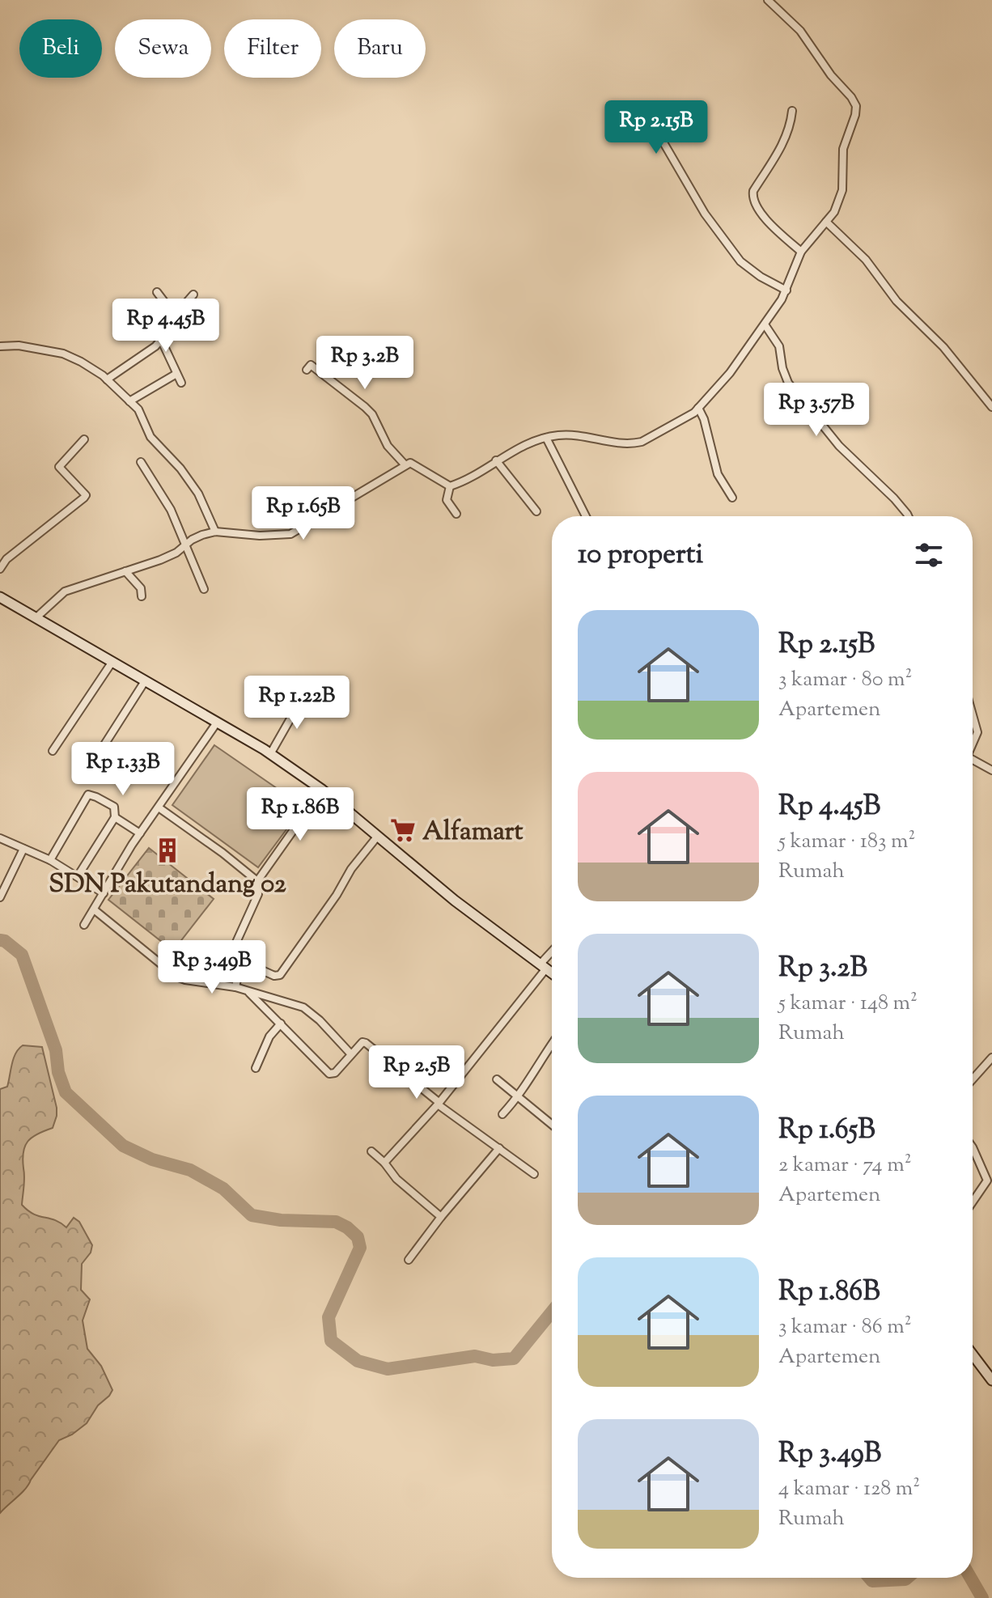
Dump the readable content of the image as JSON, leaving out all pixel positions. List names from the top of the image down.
{
  "places": {
    "supermarket": ["Alfamart"],
    "building": ["SDN Pakutandang 02"]
  },
  "page": {
    "chip": [
      "Beli",
      "Sewa",
      "Filter",
      "Baru"
    ],
    "price": [
      "Rp 2.15B",
      "Rp 4.45B",
      "Rp 3.2B",
      "Rp 3.57B",
      "Rp 1.65B",
      "Rp 1.22B",
      "Rp 1.33B",
      "Rp 1.86B",
      "Rp 3.49B",
      "Rp 2.5B"
    ],
    "heading": "10 properti",
    "list": [
      {
        "name": "Rp 2.15B",
        "note": "3 kamar · 80 m² · Apartemen"
      },
      {
        "name": "Rp 4.45B",
        "note": "5 kamar · 183 m² · Rumah"
      },
      {
        "name": "Rp 3.2B",
        "note": "5 kamar · 148 m² · Rumah"
      },
      {
        "name": "Rp 1.65B",
        "note": "2 kamar · 74 m² · Apartemen"
      },
      {
        "name": "Rp 1.86B",
        "note": "3 kamar · 86 m² · Apartemen"
      },
      {
        "name": "Rp 3.49B",
        "note": "4 kamar · 128 m² · Rumah"
      }
    ]
  }
}
